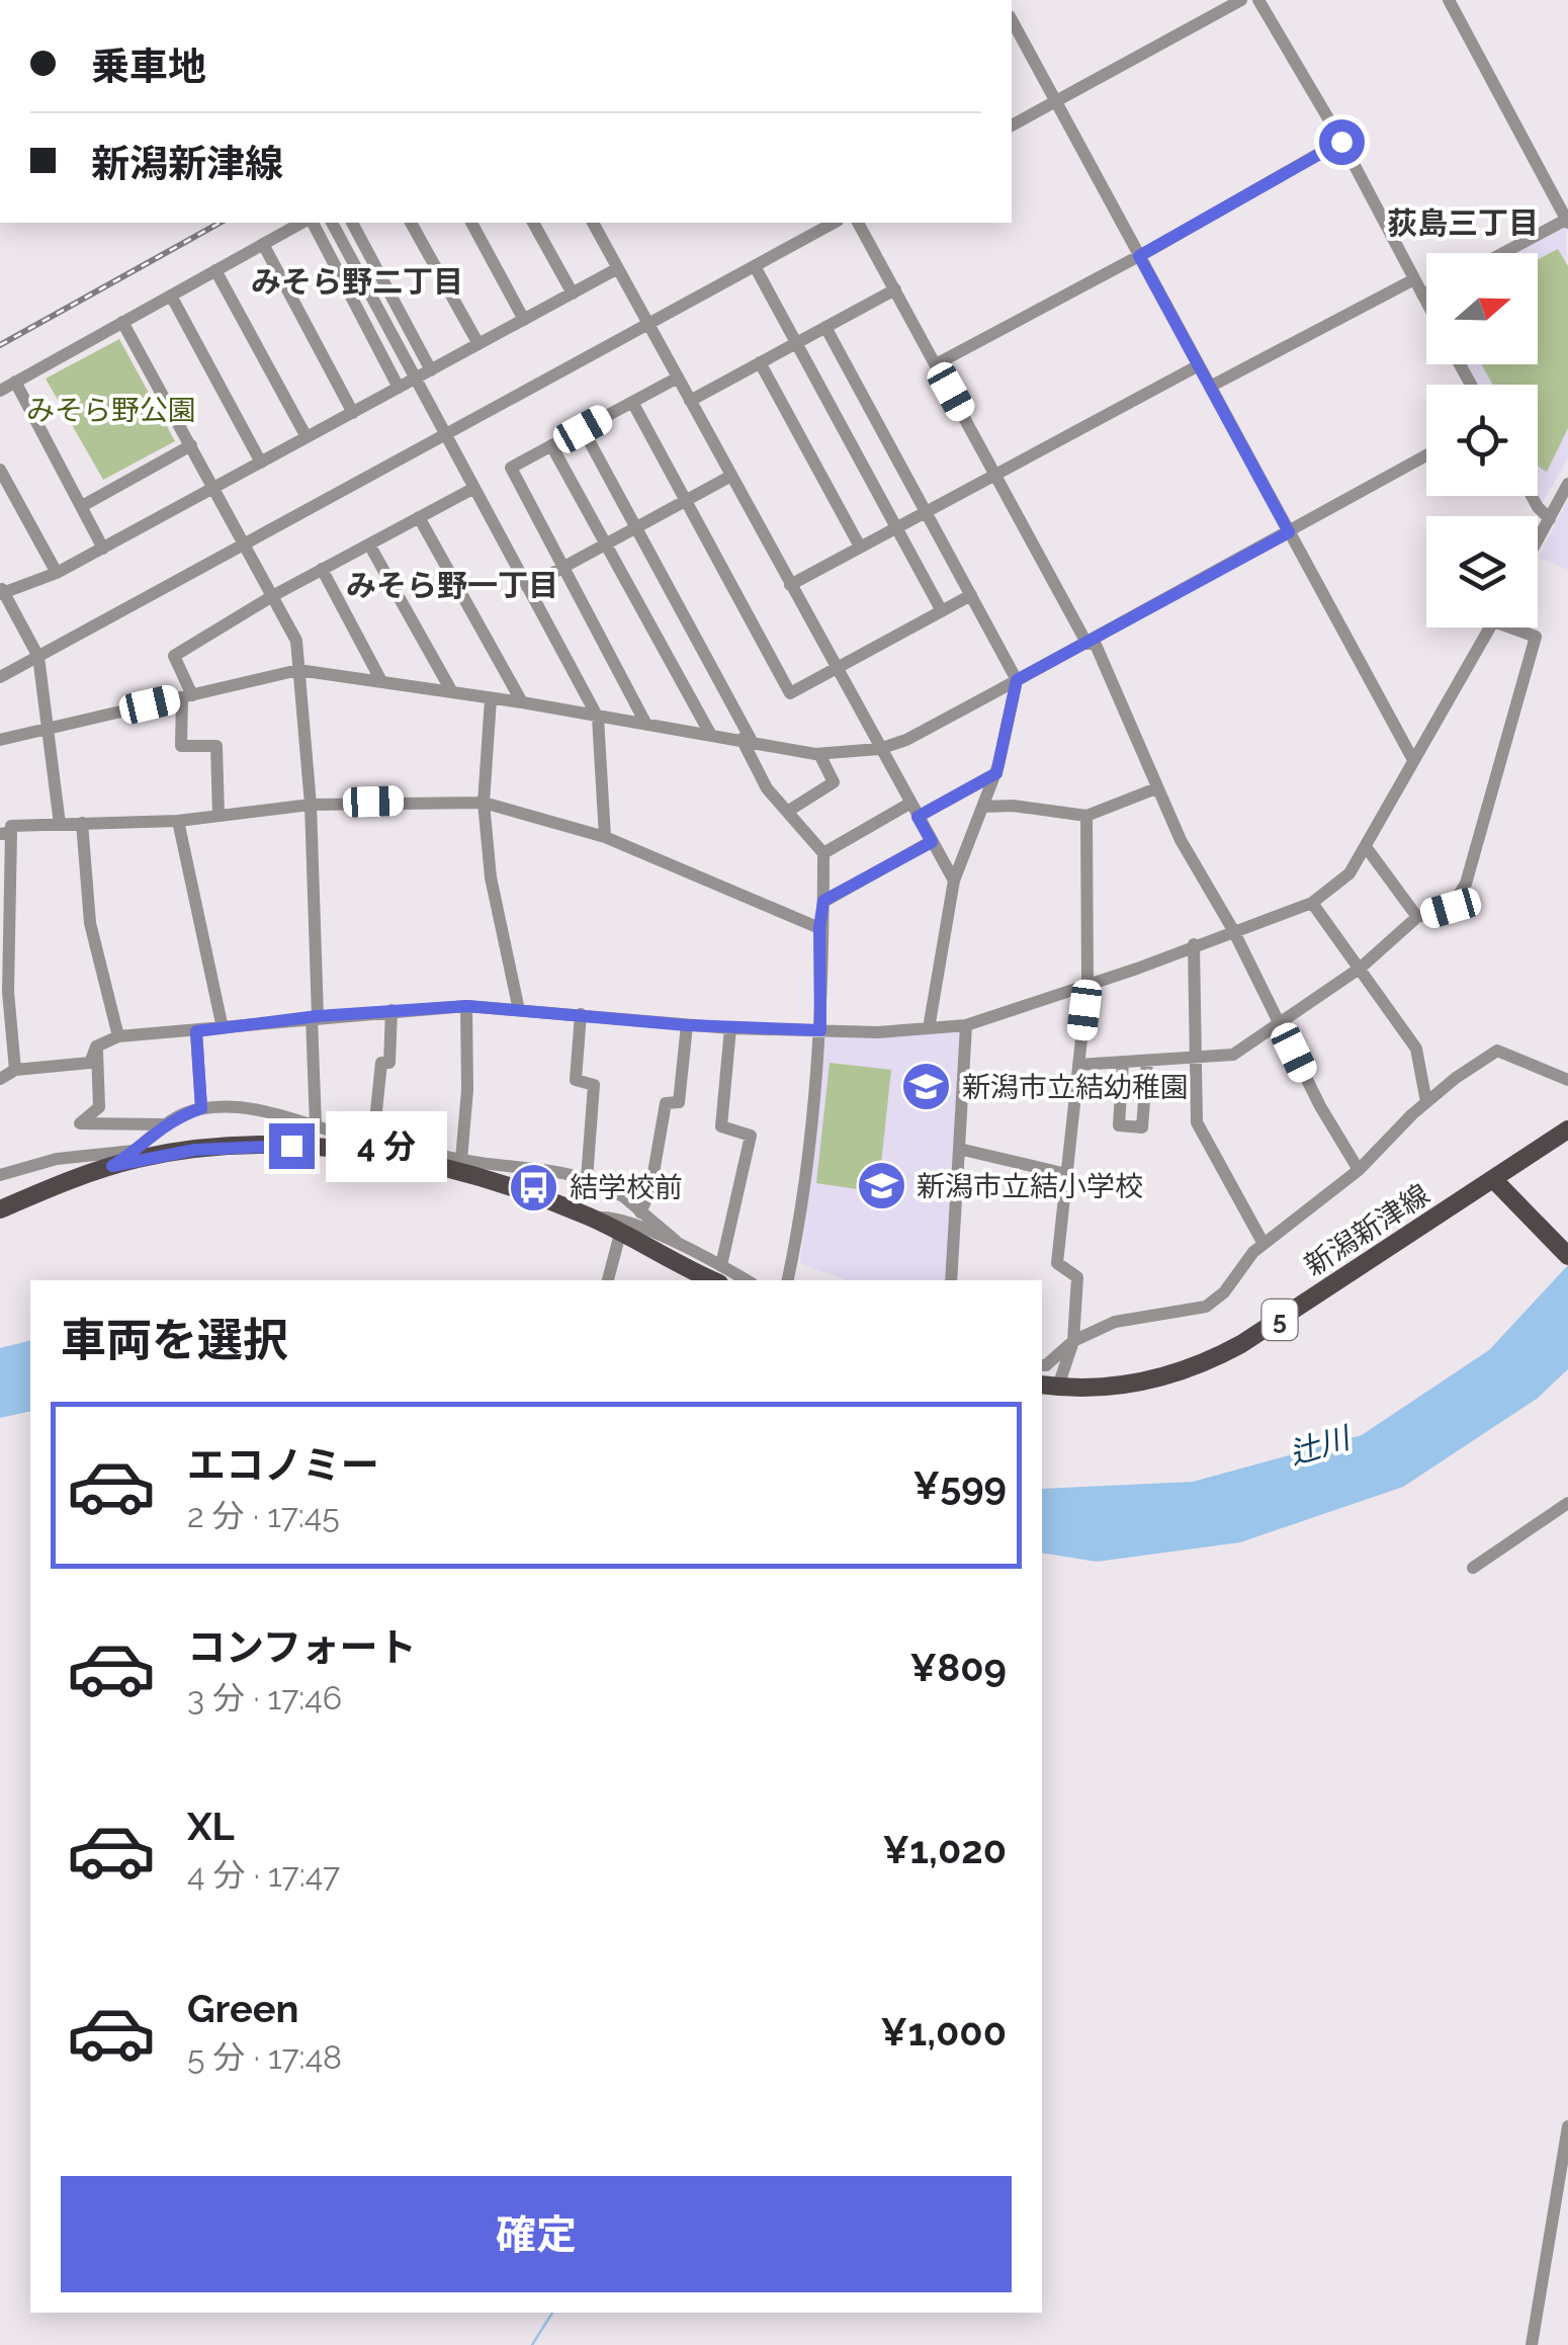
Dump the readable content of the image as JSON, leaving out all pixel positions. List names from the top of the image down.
{
  "streets": {
    "main road": ["新潟新津線", "5"]
  },
  "crossings": [
    ["新潟新津線", "5"]
  ],
  "districts": ["荻島三丁目", "みそら野二丁目", "みそら野一丁目"],
  "water": ["辻川"],
  "parks": ["みそら野公園"],
  "places": {
    "school or university": ["新潟市立結幼稚園", "新潟市立結小学校"],
    "bus stop": ["結学校前"]
  },
  "north": "right",
  "page": {
    "banner": ["乗車地", "新潟新津線"],
    "bubble": "4 分",
    "heading": "車両を選択",
    "list": [
      {
        "name": "エコノミー",
        "note": "2 分 · 17:45",
        "value": "¥599"
      },
      {
        "name": "コンフォート",
        "note": "3 分 · 17:46",
        "value": "¥809"
      },
      {
        "name": "XL",
        "note": "4 分 · 17:47",
        "value": "¥1,020"
      },
      {
        "name": "Green",
        "note": "5 分 · 17:48",
        "value": "¥1,000"
      }
    ],
    "buttons": "確定"
  }
}
